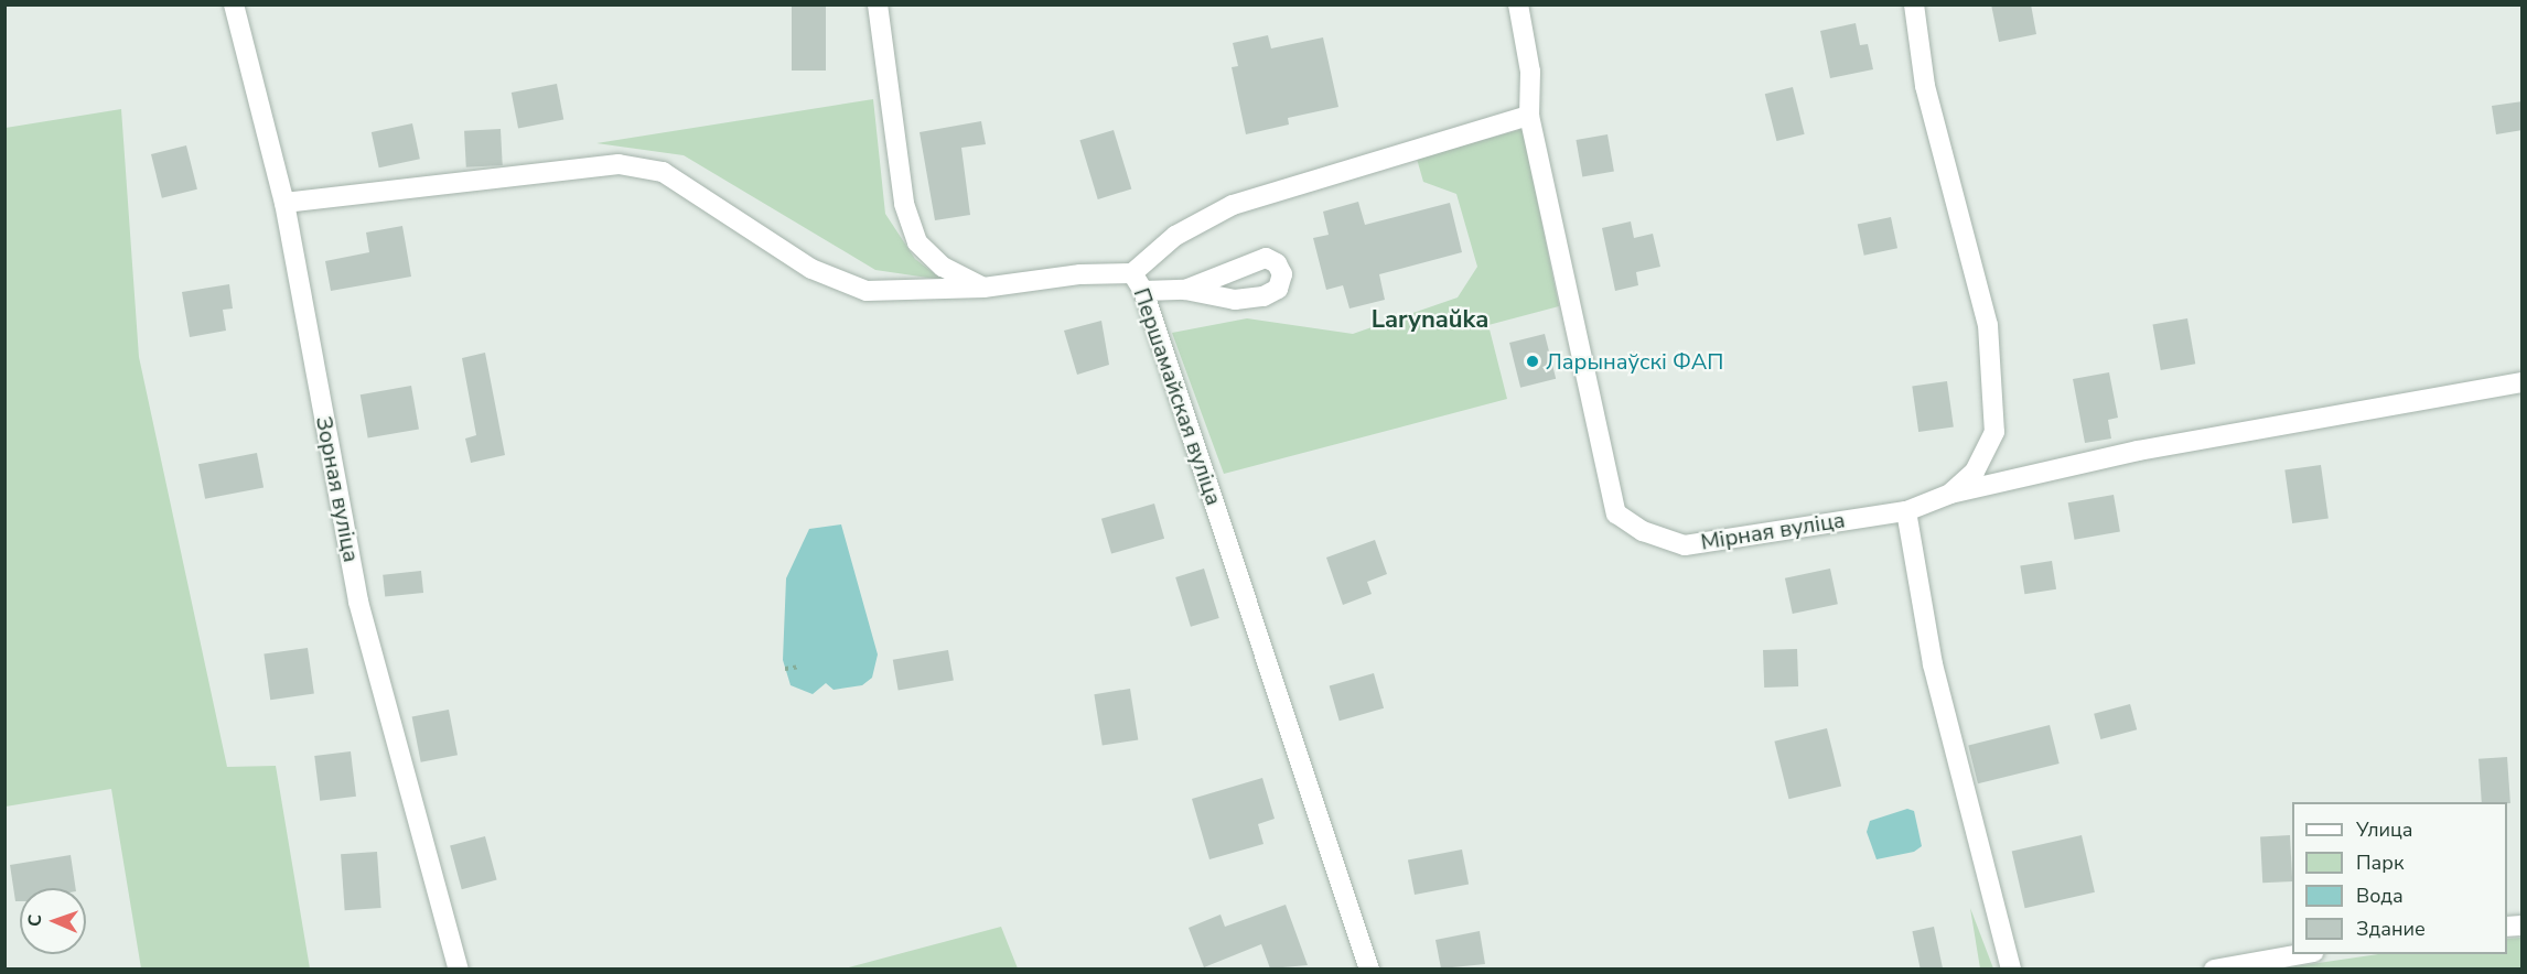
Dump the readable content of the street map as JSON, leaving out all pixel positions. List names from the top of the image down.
{
  "streets": {
    "street": ["Першамайская вуліца", "Зорная вуліца", "Мірная вуліца"]
  },
  "crossings": [
    ["Першамайская вуліца", "Зорная вуліца"]
  ],
  "districts": ["Larynaŭka"],
  "places": ["Ларынаўскі ФАП"],
  "legend": [
    "Улица",
    "Парк",
    "Вода",
    "Здание"
  ],
  "north": "left"
}
